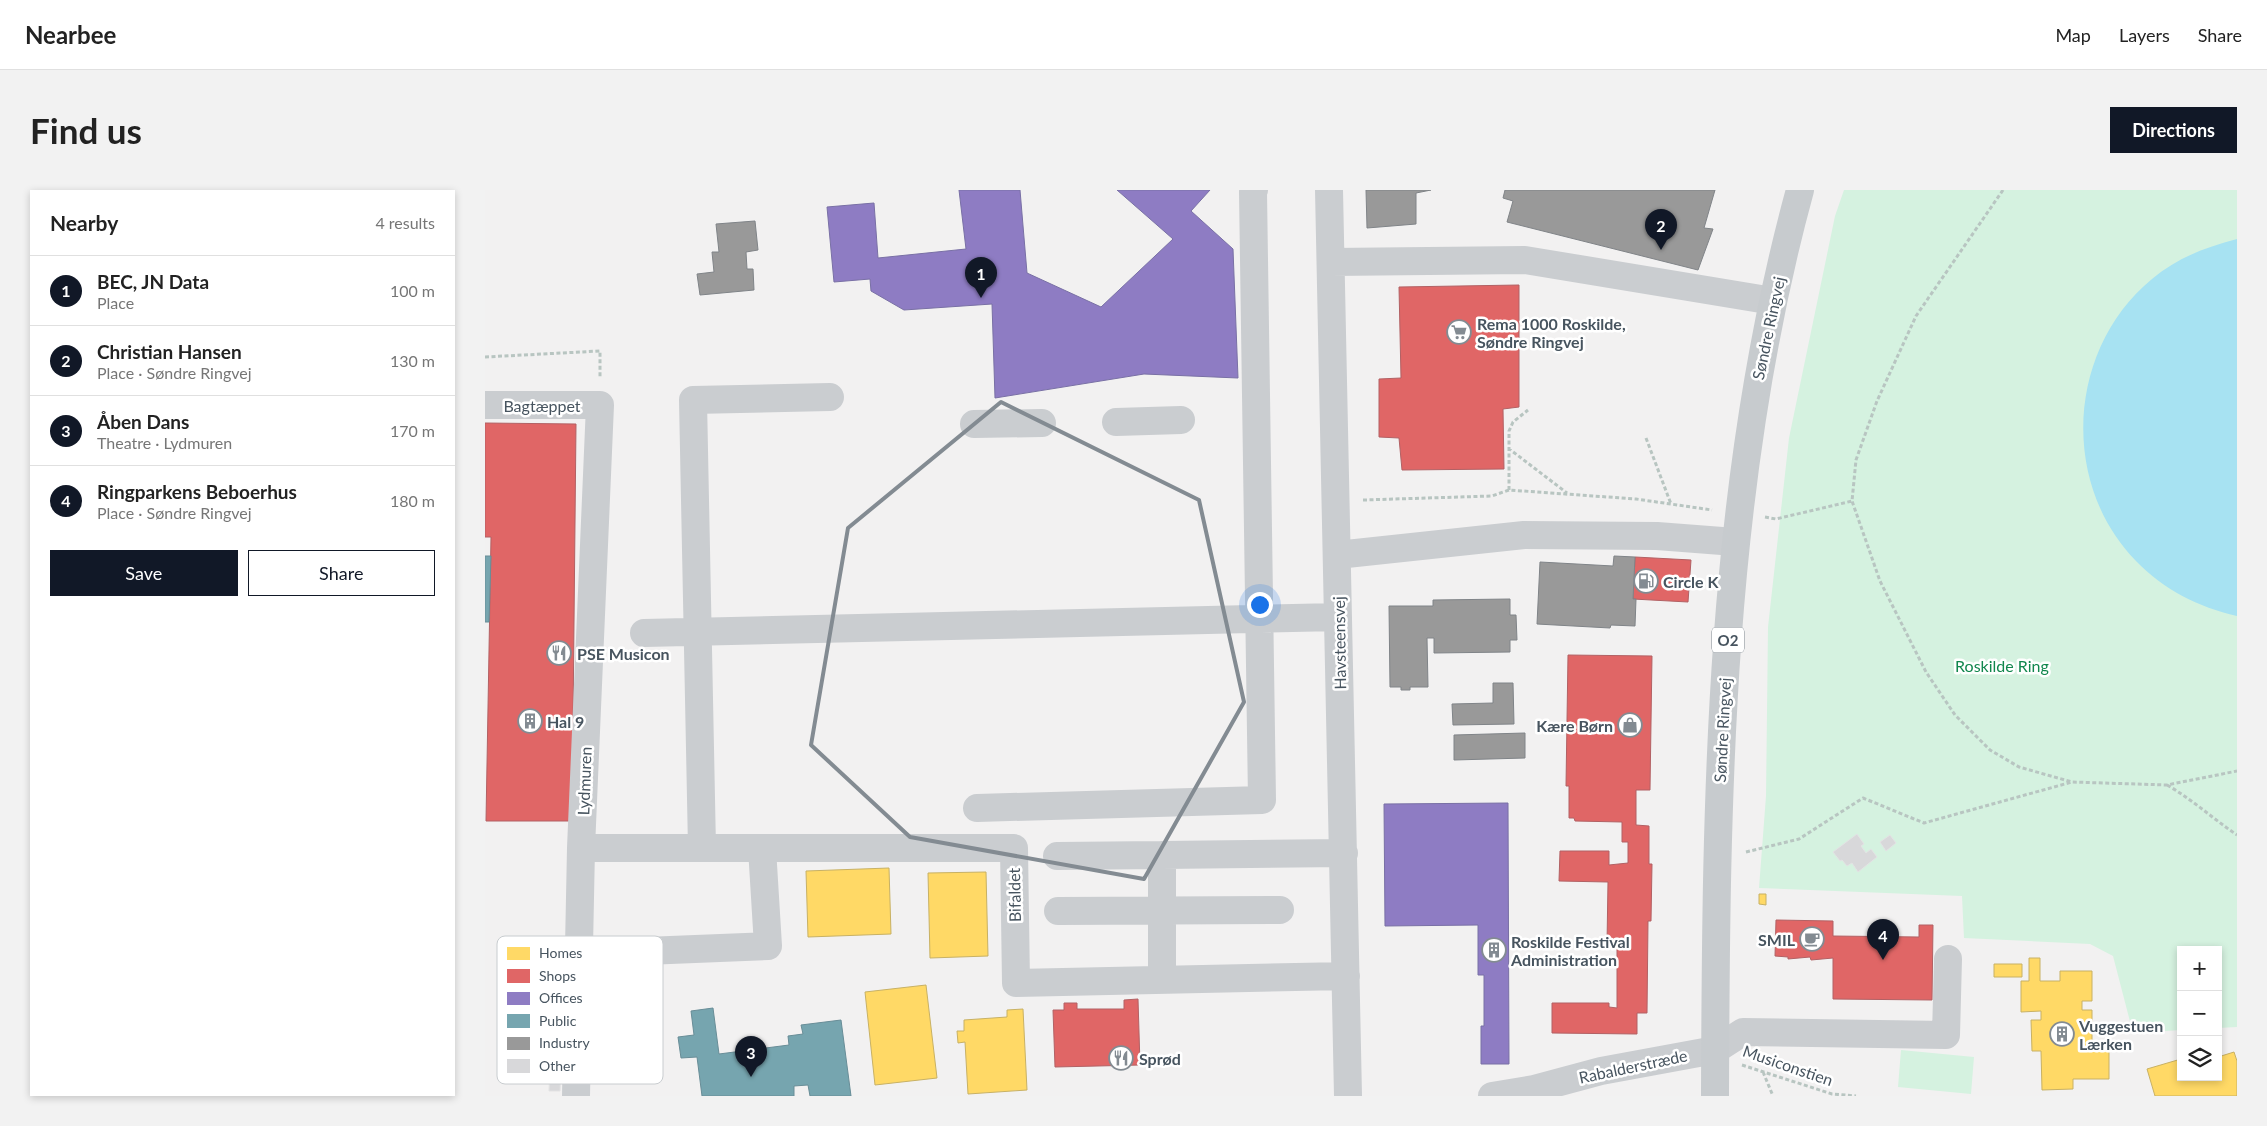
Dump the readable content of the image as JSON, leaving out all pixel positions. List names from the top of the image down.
{
  "streets": {
    "main road": ["Søndre Ringvej", "O2"],
    "street": [
      "Bagtæppet",
      "Havsteensvej",
      "Lydmuren",
      "Bifaldet",
      "Rabalderstræde"
    ],
    "path": ["Musiconstien"]
  },
  "crossings": [
    ["Søndre Ringvej", "Musiconstien"],
    ["Søndre Ringvej", "Rabalderstræde"],
    ["Bagtæppet", "Lydmuren"],
    ["Havsteensvej", "Bifaldet"],
    ["Lydmuren", "Bifaldet"],
    ["Musiconstien", "Rabalderstræde"]
  ],
  "parks": ["Roskilde Ring"],
  "places": {
    "supermarket": ["Rema 1000 Roskilde, Søndre Ringvej"],
    "fuel station": ["Circle K"],
    "restaurant": ["PSE Musicon", "Sprød"],
    "building": ["Hal 9", "Roskilde Festival Administration", "Vuggestuen Lærken"],
    "shop": ["Kære Børn"],
    "cafe": ["SMIL"]
  },
  "legend": [
    "Homes",
    "Shops",
    "Offices",
    "Public",
    "Industry",
    "Other"
  ],
  "page": {
    "header": "Nearbee",
    "nav": ["Map", "Layers", "Share"],
    "buttons": [
      "Directions",
      ["Save", "Share"]
    ],
    "title": "Find us",
    "heading": ["Nearby", "4 results"],
    "pins": [
      "2",
      "1",
      "4",
      "3"
    ],
    "list": [
      {
        "mark": "1",
        "name": "BEC, JN Data",
        "note": "Place",
        "value": "100 m"
      },
      {
        "mark": "2",
        "name": "Christian Hansen",
        "note": "Place · Søndre Ringvej",
        "value": "130 m"
      },
      {
        "mark": "3",
        "name": "Åben Dans",
        "note": "Theatre · Lydmuren",
        "value": "170 m"
      },
      {
        "mark": "4",
        "name": "Ringparkens Beboerhus",
        "note": "Place · Søndre Ringvej",
        "value": "180 m"
      }
    ],
    "map_buttons": ["+", "−"]
  }
}
